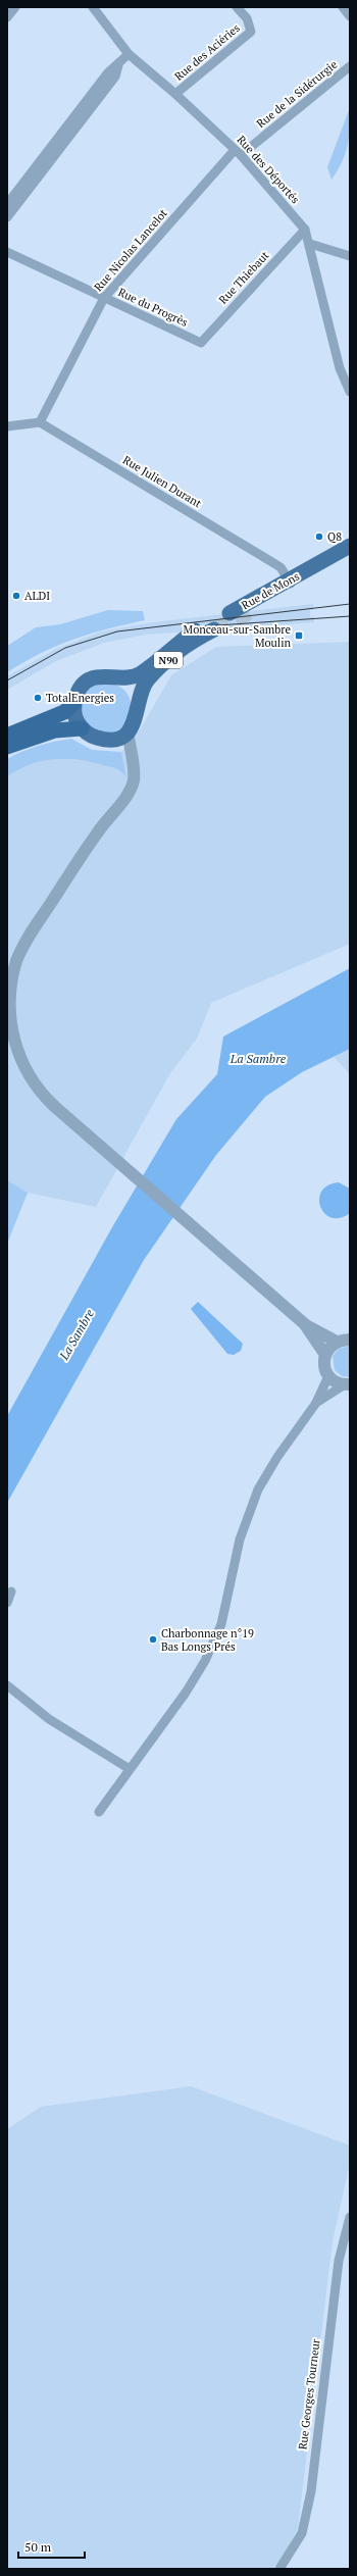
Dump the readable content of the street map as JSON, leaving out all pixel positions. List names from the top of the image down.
{
  "streets": {
    "highway": ["N90"],
    "main road": ["Rue de Mons"],
    "street": [
      "Rue des Aciéries",
      "Rue de la Sidérurgie",
      "Rue des Déportés",
      "Rue Nicolas Lancelot",
      "Rue Thiebaut",
      "Rue du Progrès",
      "Rue Julien Durant",
      "Rue Georges Tourneur"
    ]
  },
  "crossings": [
    ["Rue des Aciéries", "Rue des Déportés"],
    ["Rue de la Sidérurgie", "Rue des Déportés"],
    ["Rue de la Sidérurgie", "Rue Nicolas Lancelot"],
    ["Rue des Déportés", "Rue Nicolas Lancelot"],
    ["Rue des Déportés", "Rue Thiebaut"],
    ["Rue Nicolas Lancelot", "Rue du Progrès"],
    ["Rue Nicolas Lancelot", "Rue Julien Durant"],
    ["Rue Thiebaut", "Rue du Progrès"],
    ["Rue Julien Durant", "Rue de Mons"]
  ],
  "water": ["La Sambre"],
  "places": {
    "other": [
      "Q8",
      "ALDI",
      "TotalEnergies",
      "Charbonnage n°19 Bas Longs Prés"
    ],
    "transit": ["Monceau-sur-Sambre Moulin"]
  },
  "scale_bar": "50 m"
}
